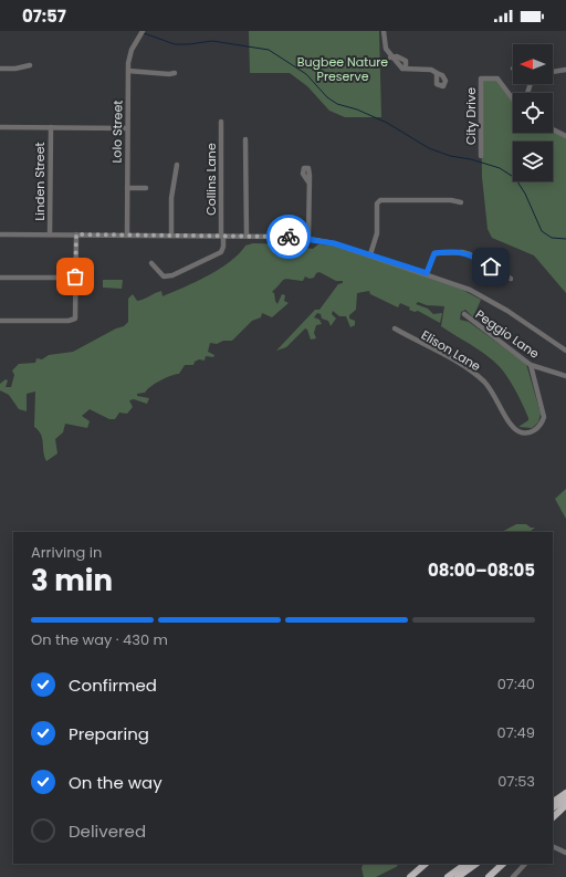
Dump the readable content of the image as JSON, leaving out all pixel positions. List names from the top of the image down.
{
  "streets": {
    "street": [
      "City Drive",
      "Lolo Street",
      "Collins Lane",
      "Linden Street",
      "Peggio Lane",
      "Elison Lane"
    ]
  },
  "crossings": [
    ["Peggio Lane", "Elison Lane"]
  ],
  "parks": ["Bugbee Nature Preserve"],
  "north": "left",
  "page": {
    "status": "07:57",
    "heading": ["3 min", "Arriving in", "08:00–08:05"],
    "bar": "On the way · 430 m",
    "list": [
      ["Confirmed", "07:40"],
      ["Preparing", "07:49"],
      ["On the way", "07:53"],
      "Delivered"
    ]
  }
}
